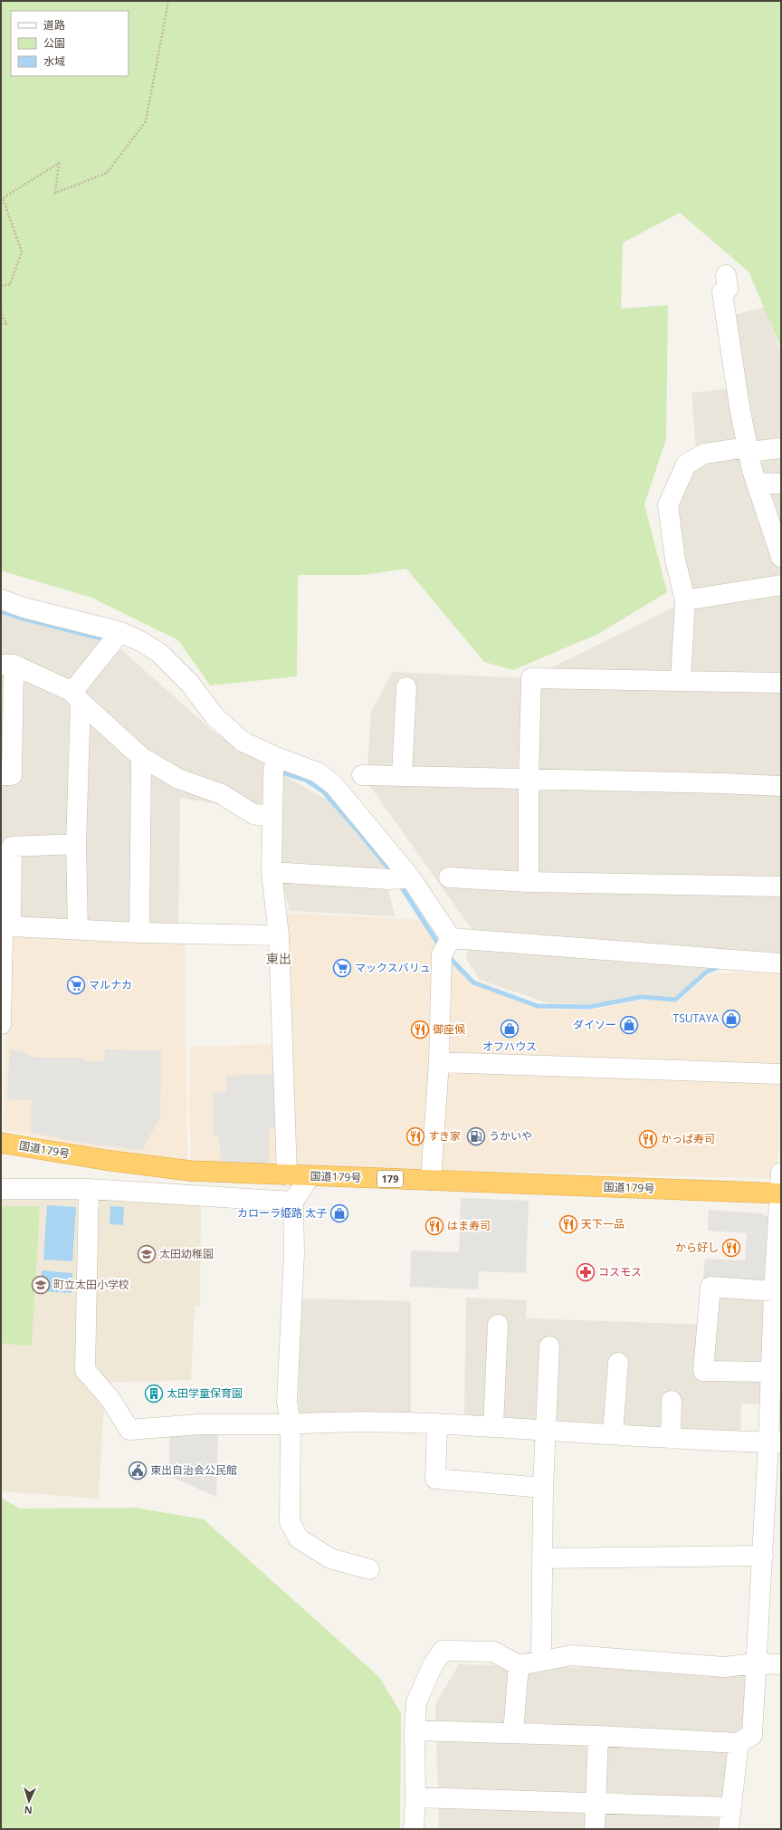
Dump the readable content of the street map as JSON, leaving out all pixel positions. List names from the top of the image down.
{
  "streets": {
    "highway": ["国道179号", "179"]
  },
  "districts": ["東出"],
  "places": {
    "supermarket": ["マックスバリュ", "マルナカ"],
    "shop": [
      "TSUTAYA",
      "ダイソー",
      "オフハウス",
      "カローラ姫路 太子"
    ],
    "restaurant": [
      "御座候",
      "すき家",
      "かっぱ寿司",
      "天下一品",
      "はま寿司",
      "から好し"
    ],
    "fuel station": ["うかいや"],
    "school or university": ["太田幼稚園", "町立太田小学校"],
    "pharmacy": ["コスモス"],
    "building": ["太田学童保育園"],
    "public building": ["東出自治会公民館"]
  },
  "legend": ["道路", "公園", "水域"],
  "north": "bottom"
}
